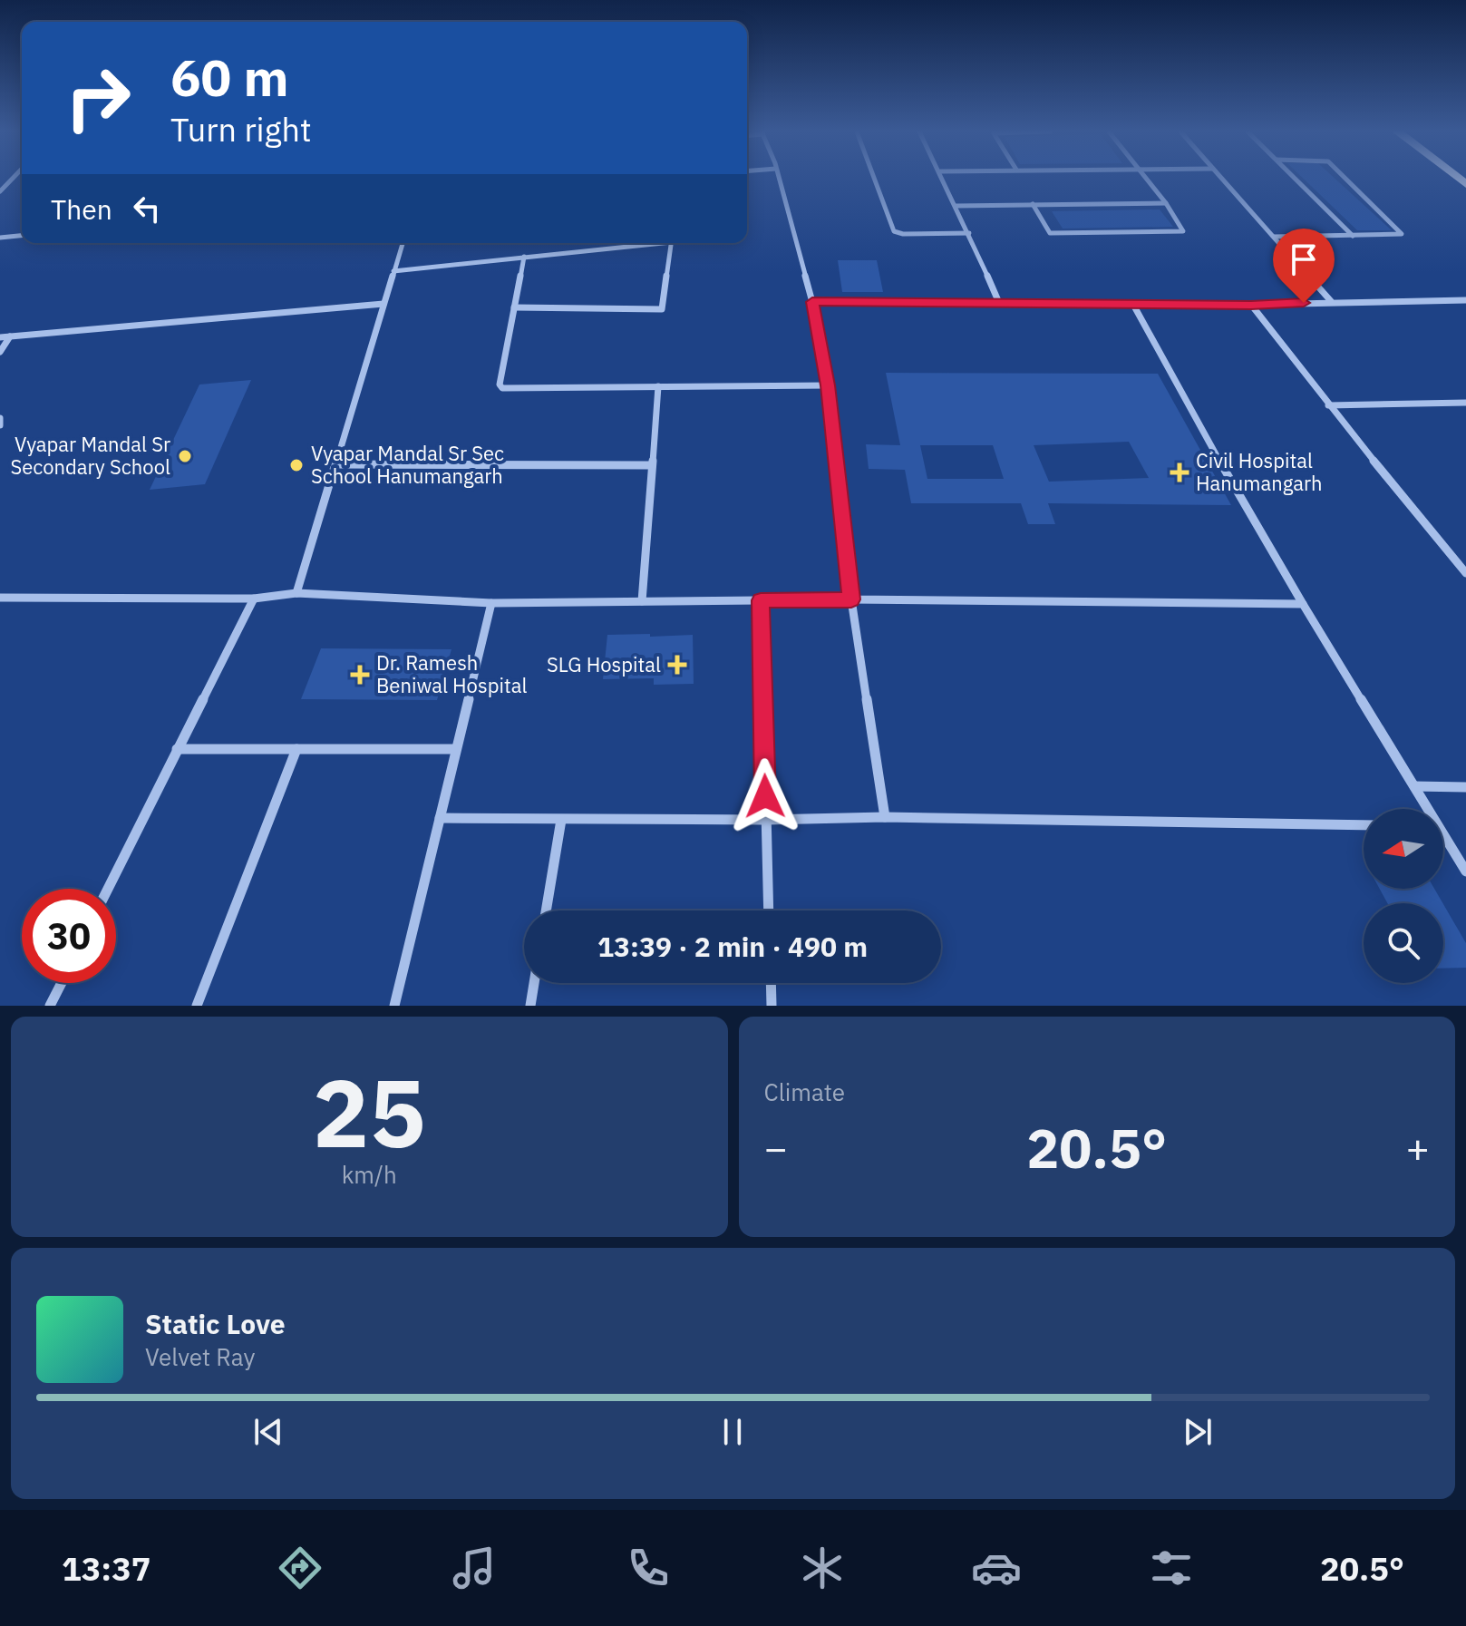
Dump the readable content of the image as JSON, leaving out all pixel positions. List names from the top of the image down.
{
  "places": {
    "other": ["Vyapar Mandal Sr Secondary School", "Vyapar Mandal Sr Sec School Hanumangarh"],
    "health": ["Civil Hospital Hanumangarh", "SLG Hospital", "Dr. Ramesh Beniwal Hospital"]
  },
  "north": "left",
  "page": {
    "turn": ["60 m", "Turn right"],
    "then": "Then",
    "limit": "30",
    "trip": "13:39 · 2 min · 490 m",
    "tile": [
      ["25", "km/h"],
      "Climate"
    ],
    "heat": ["−", "20.5°", "+"],
    "song": ["Static Love", "Velvet Ray"],
    "tabs": ["13:37", "20.5°"]
  }
}
